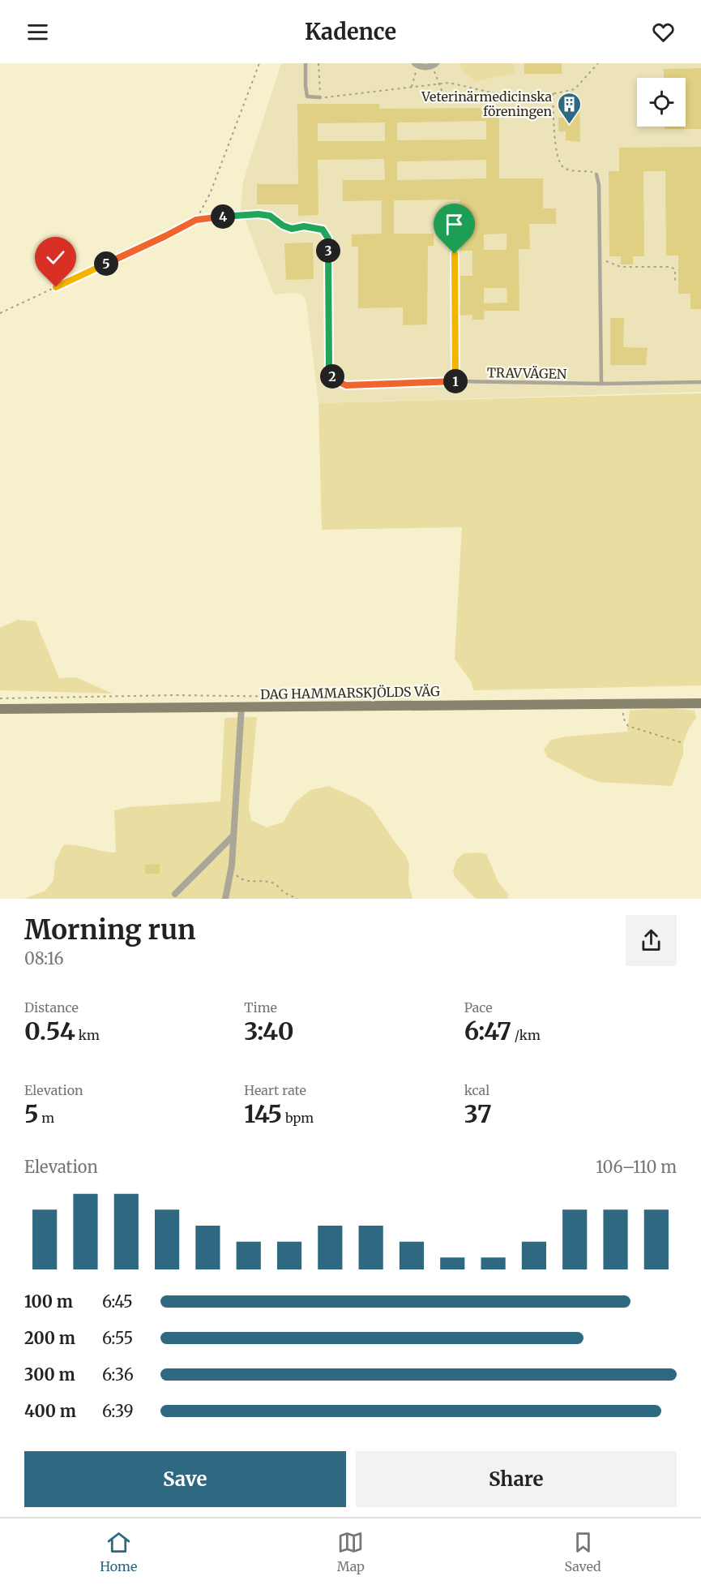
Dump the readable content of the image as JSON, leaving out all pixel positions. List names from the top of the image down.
{
  "streets": {
    "main road": ["DAG HAMMARSKJÖLDS VÄG"],
    "lane": ["TRAVVÄGEN"]
  },
  "places": {
    "building": ["Veterinärmedicinska föreningen"]
  },
  "page": {
    "header": "Kadence",
    "pins": [
      "4",
      "3",
      "5",
      "2",
      "1"
    ],
    "heading": ["Morning run", "08:16"],
    "stats": [
      ["Distance", "0.54 km"],
      ["Time", "3:40"],
      ["Pace", "6:47 /km"],
      ["Elevation", "5 m"],
      ["Heart rate", "145 bpm"],
      ["kcal", "37"]
    ],
    "chart": ["Elevation", "106–110 m"],
    "list": [
      {
        "name": "100 m",
        "note": "6:45"
      },
      {
        "name": "200 m",
        "note": "6:55"
      },
      {
        "name": "300 m",
        "note": "6:36"
      },
      {
        "name": "400 m",
        "note": "6:39"
      }
    ],
    "buttons": ["Save", "Share"],
    "tabs": ["Home", "Map", "Saved"]
  }
}
